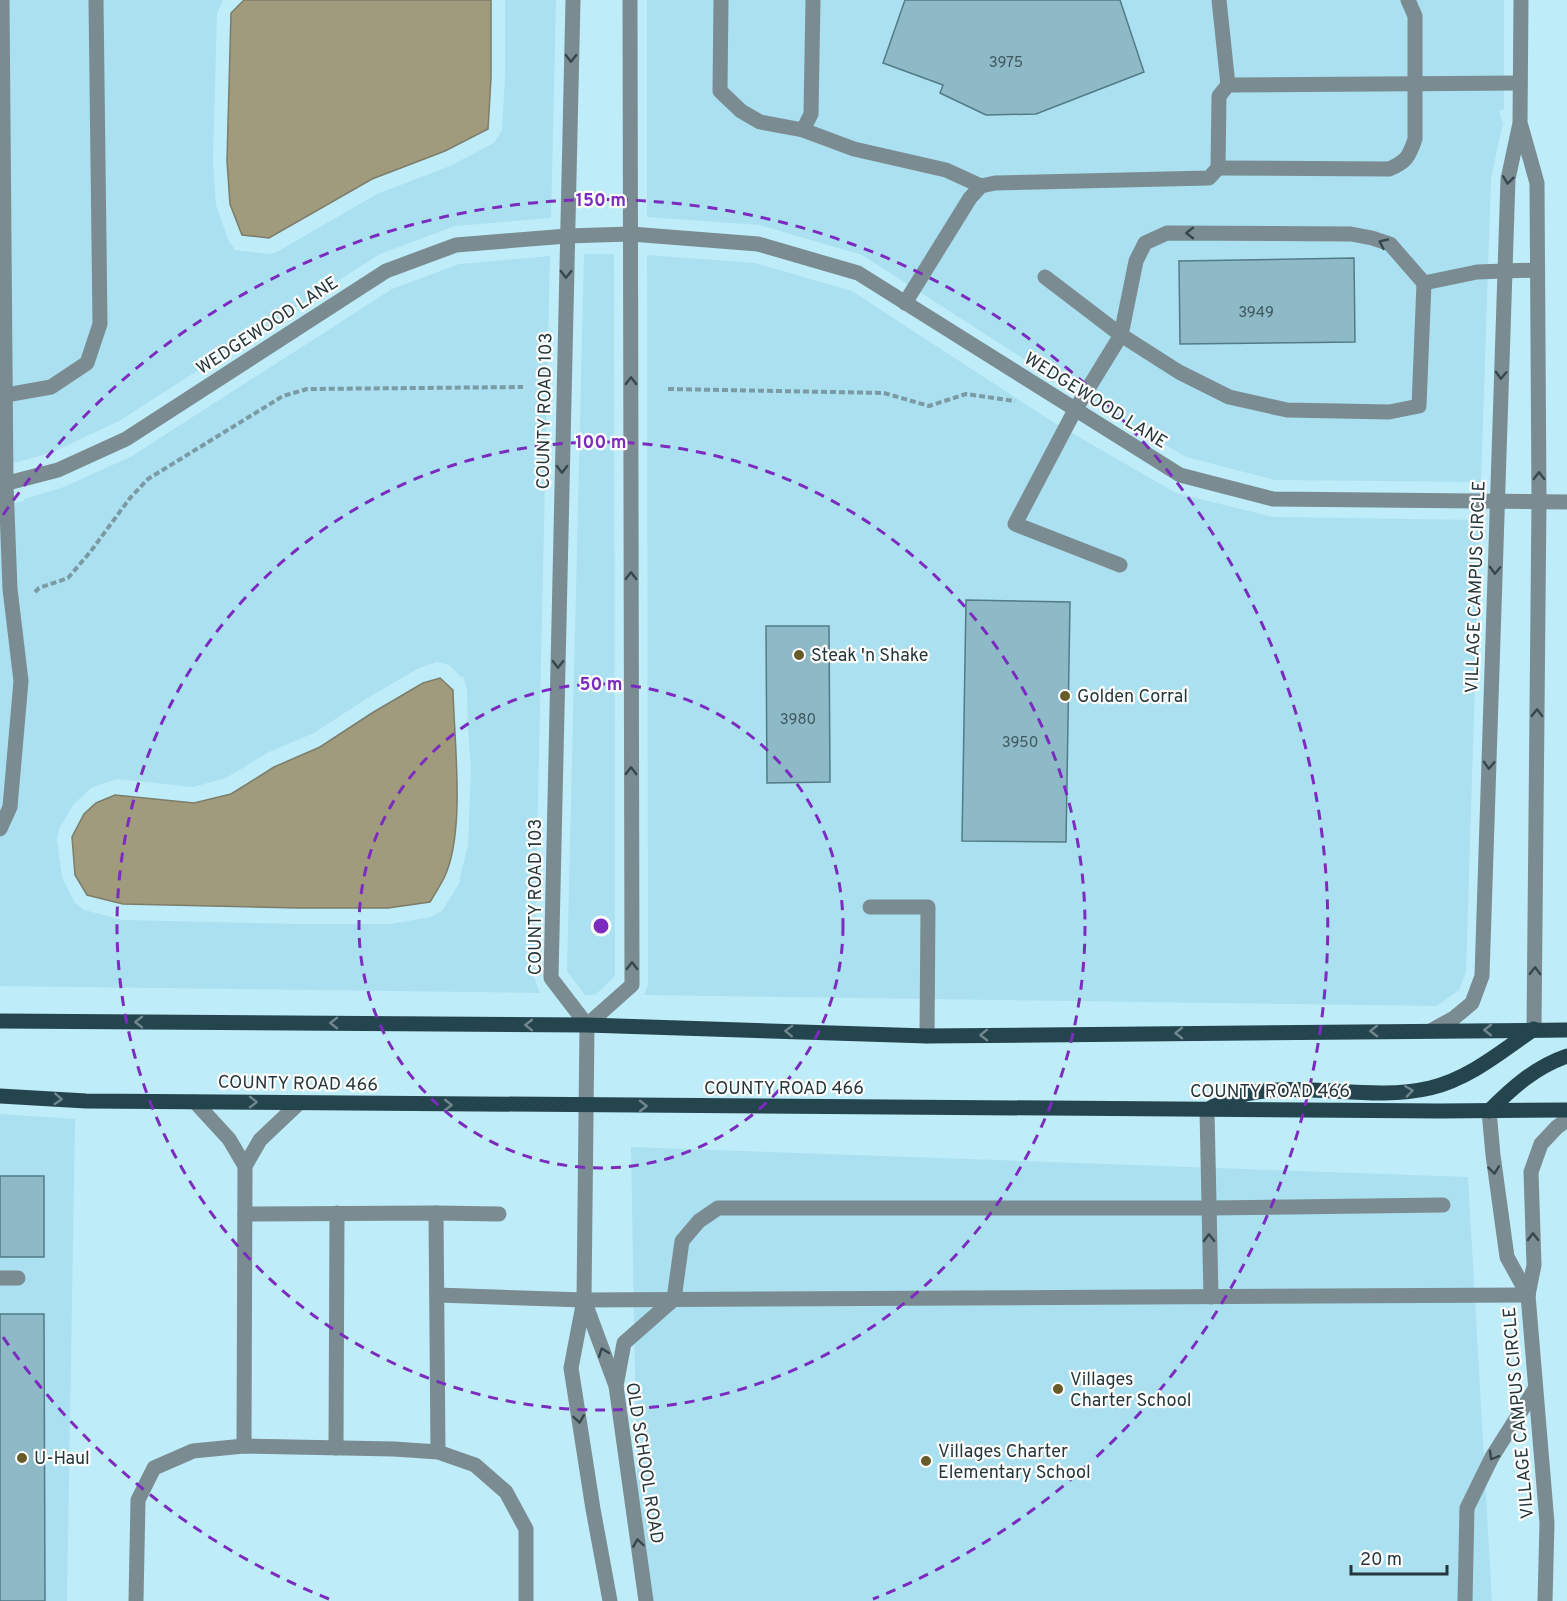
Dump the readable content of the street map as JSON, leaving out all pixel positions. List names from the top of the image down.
{
  "streets": {
    "main road": ["COUNTY ROAD 466"],
    "street": [
      "WEDGEWOOD LANE",
      "COUNTY ROAD 103",
      "VILLAGE CAMPUS CIRCLE",
      "OLD SCHOOL ROAD"
    ]
  },
  "crossings": [
    ["WEDGEWOOD LANE", "COUNTY ROAD 103"],
    ["WEDGEWOOD LANE", "VILLAGE CAMPUS CIRCLE"],
    ["COUNTY ROAD 103", "OLD SCHOOL ROAD"],
    ["COUNTY ROAD 466", "OLD SCHOOL ROAD"]
  ],
  "places": [
    "Steak 'n Shake",
    "Golden Corral",
    "Villages Charter School",
    "U-Haul",
    "Villages Charter Elementary School"
  ],
  "house_numbers": [
    "3975",
    "3949",
    "3980",
    "3950"
  ],
  "scale_bar": "20 m",
  "rings": ["150 m", "100 m", "50 m"]
}
